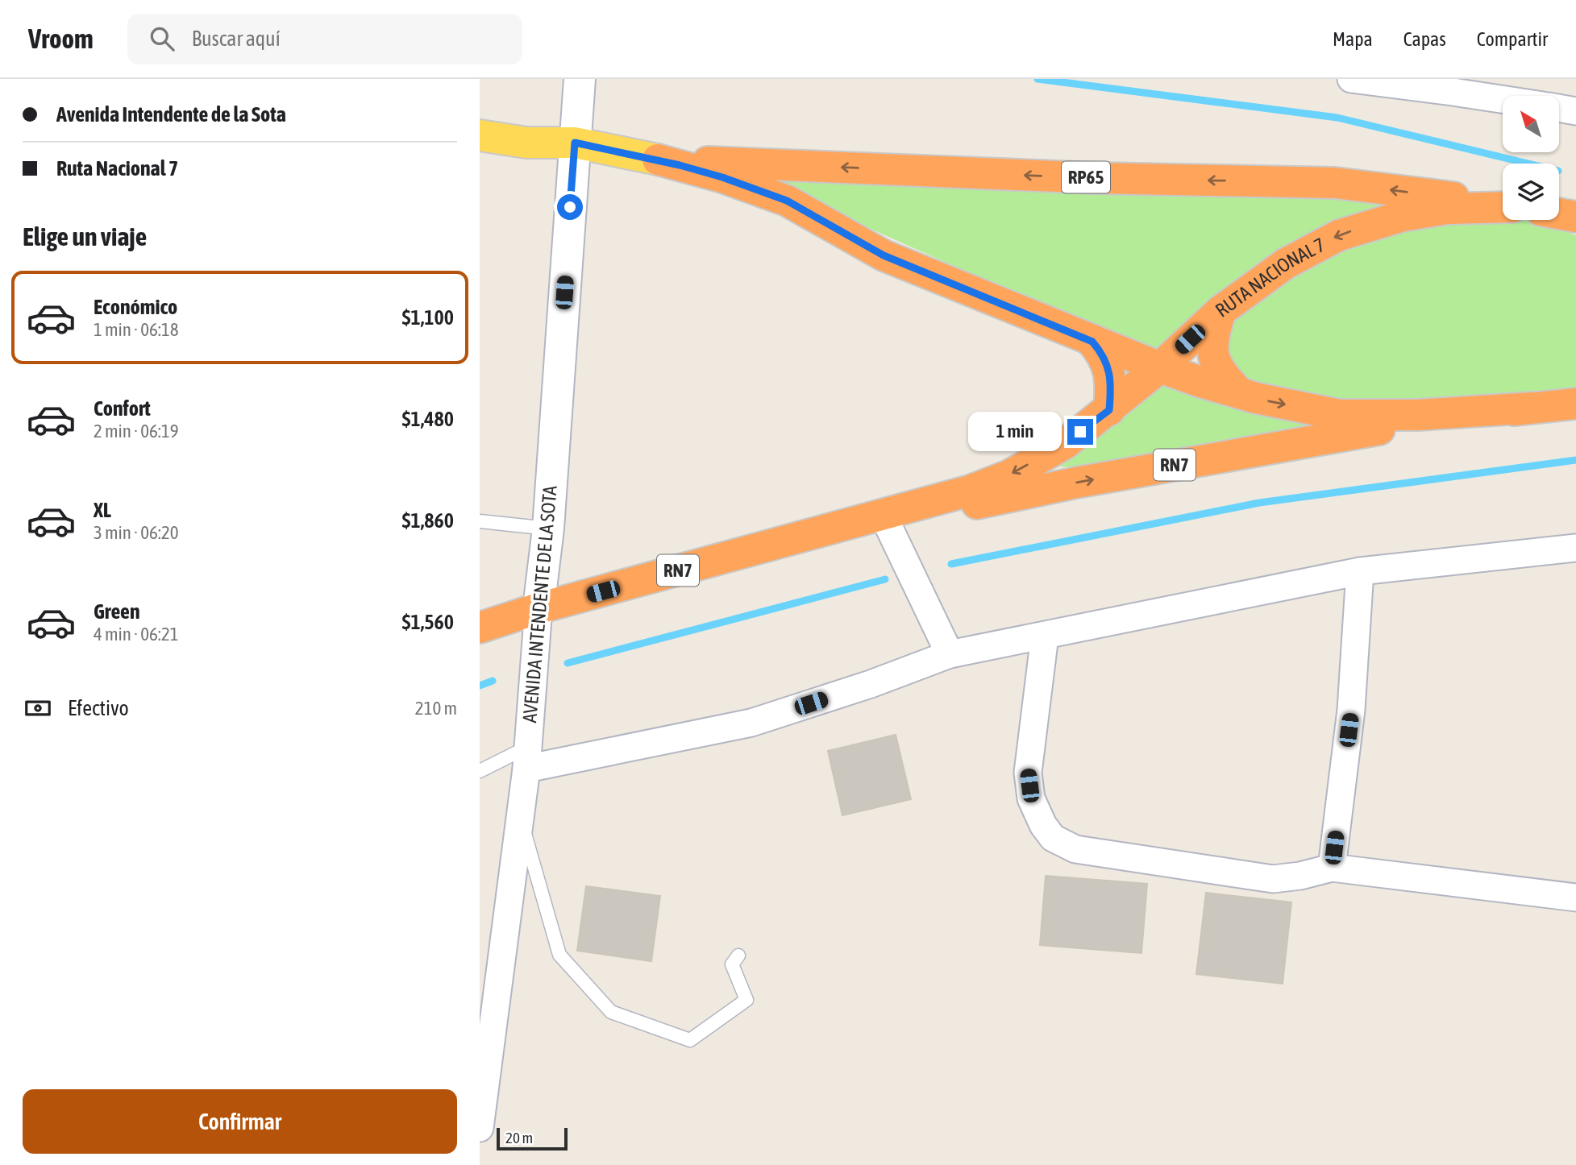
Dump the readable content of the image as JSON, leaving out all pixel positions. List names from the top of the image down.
{
  "streets": {
    "highway": ["RP65", "RUTA NACIONAL 7", "RN7"],
    "street": ["AVENIDA INTENDENTE DE LA SOTA"]
  },
  "crossings": [
    ["RP65", "RUTA NACIONAL 7"],
    ["RP65", "AVENIDA INTENDENTE DE LA SOTA"],
    ["RUTA NACIONAL 7", "RN7"],
    ["RUTA NACIONAL 7", "AVENIDA INTENDENTE DE LA SOTA"],
    ["RN7", "AVENIDA INTENDENTE DE LA SOTA"]
  ],
  "scale_bar": "20 m",
  "north": "top left",
  "page": {
    "header": "Vroom",
    "search": "Buscar aquí",
    "nav": ["Mapa", "Capas", "Compartir"],
    "banner": ["Avenida Intendente de la Sota", "Ruta Nacional 7"],
    "heading": "Elige un viaje",
    "list": [
      {
        "name": "Económico",
        "note": "1 min · 06:18",
        "value": "$1,100"
      },
      {
        "name": "Confort",
        "note": "2 min · 06:19",
        "value": "$1,480"
      },
      {
        "name": "XL",
        "note": "3 min · 06:20",
        "value": "$1,860"
      },
      {
        "name": "Green",
        "note": "4 min · 06:21",
        "value": "$1,560"
      }
    ],
    "bubble": "1 min",
    "pay": ["Efectivo", "210 m"],
    "buttons": "Confirmar",
    "scale": "20 m"
  }
}
